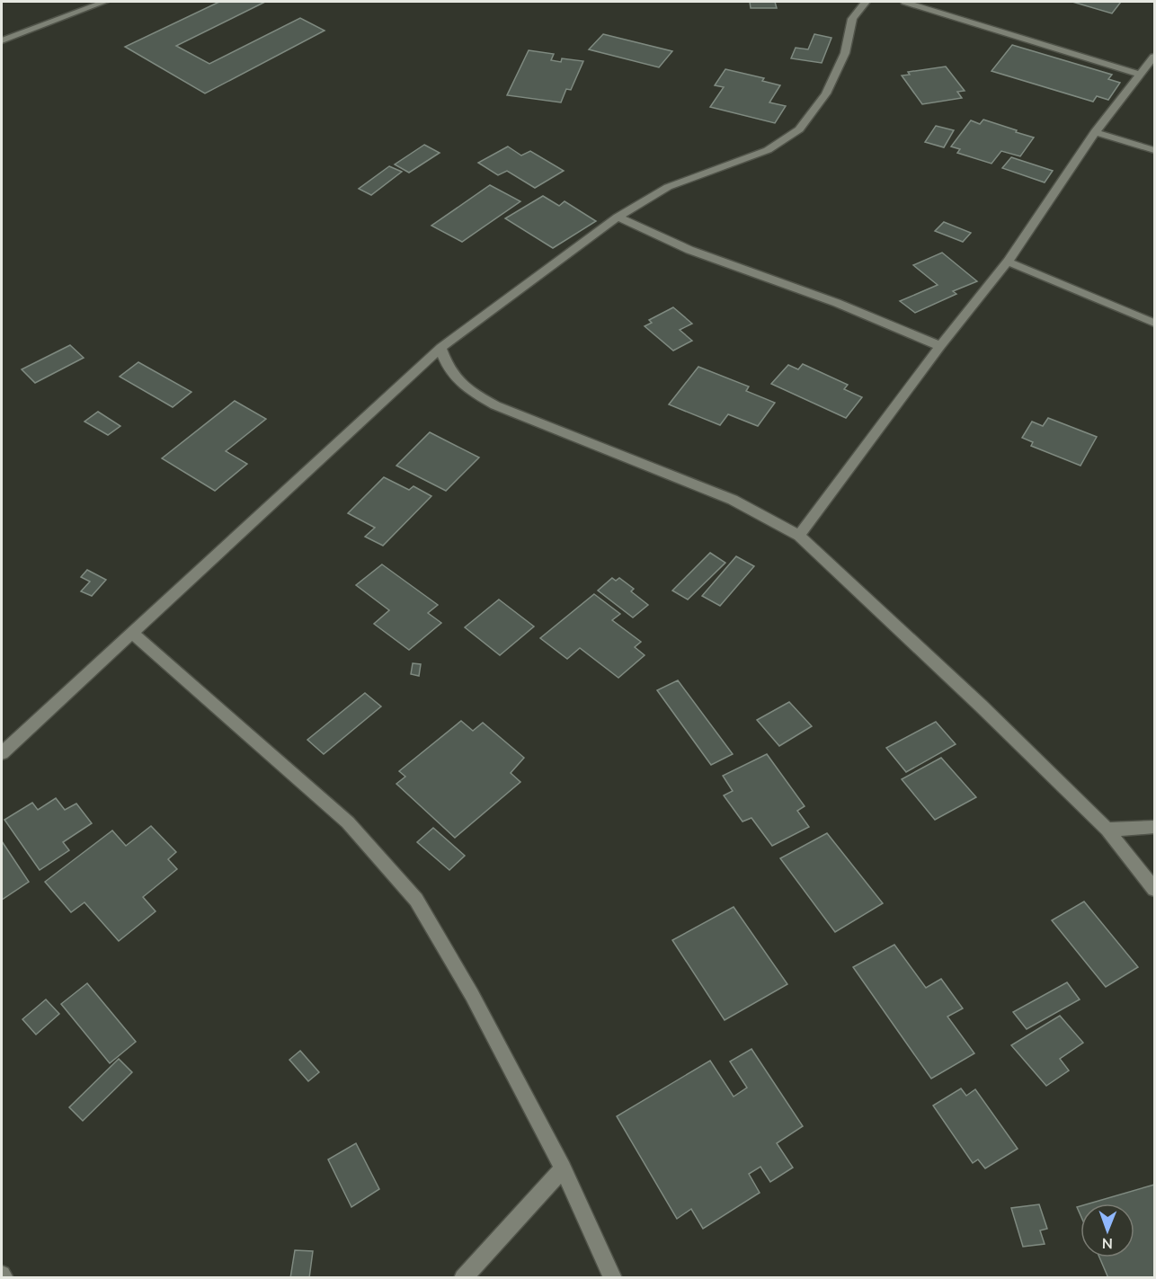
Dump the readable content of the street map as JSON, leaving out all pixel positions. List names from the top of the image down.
{
  "north": "bottom"
}
